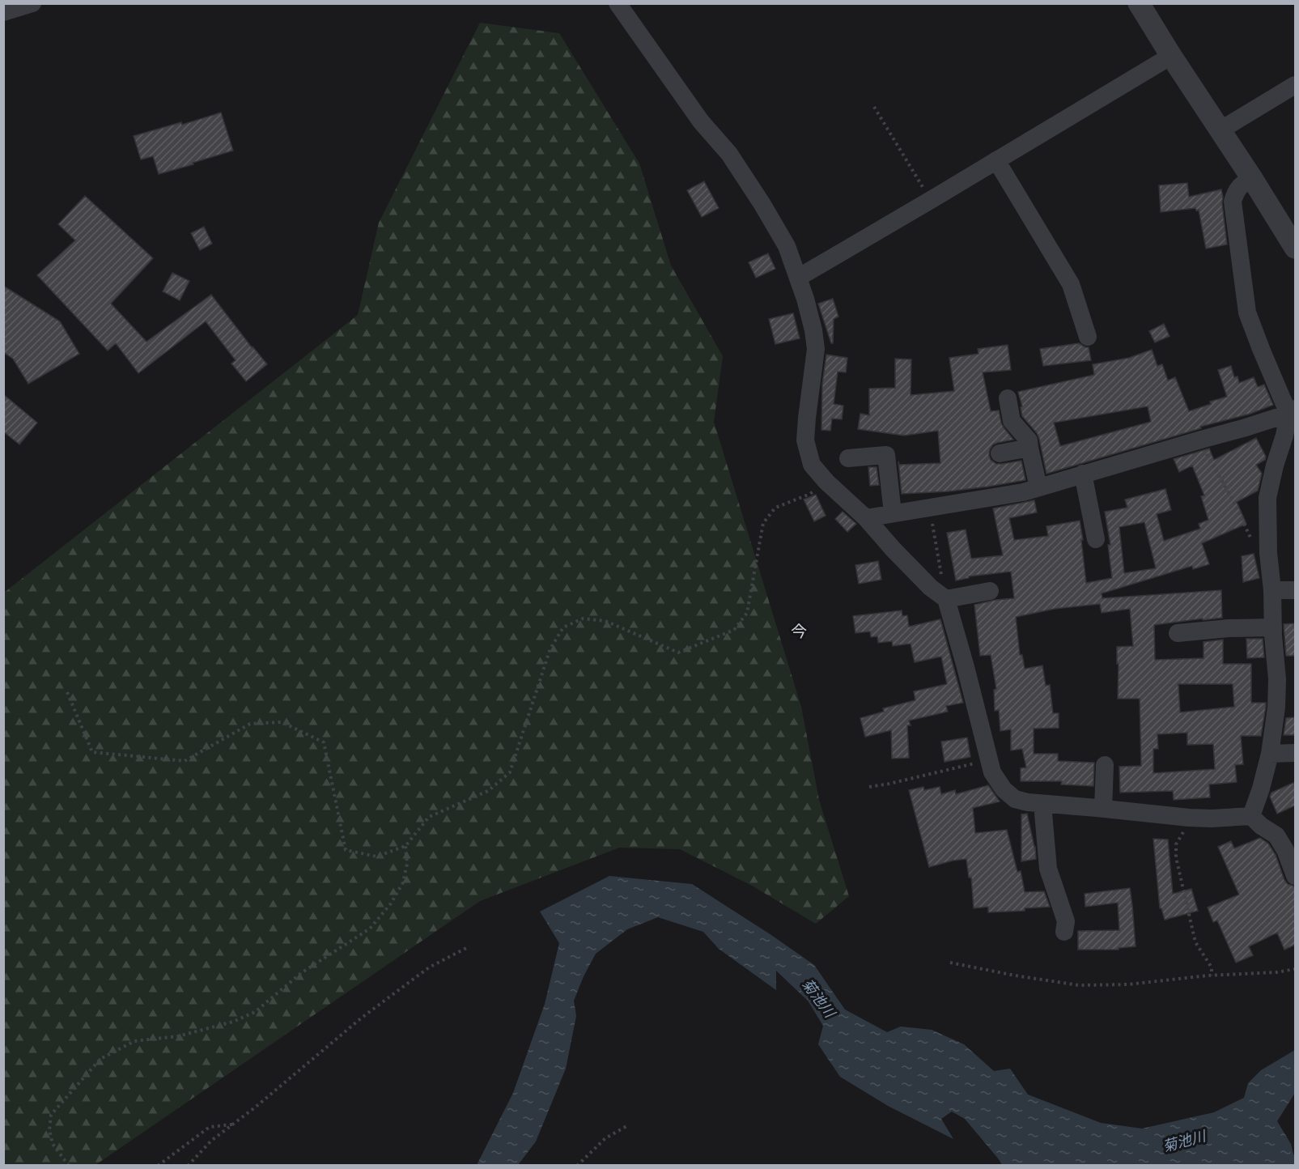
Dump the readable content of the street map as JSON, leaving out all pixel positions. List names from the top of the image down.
{
  "districts": ["今"],
  "water": ["菊池川"]
}
